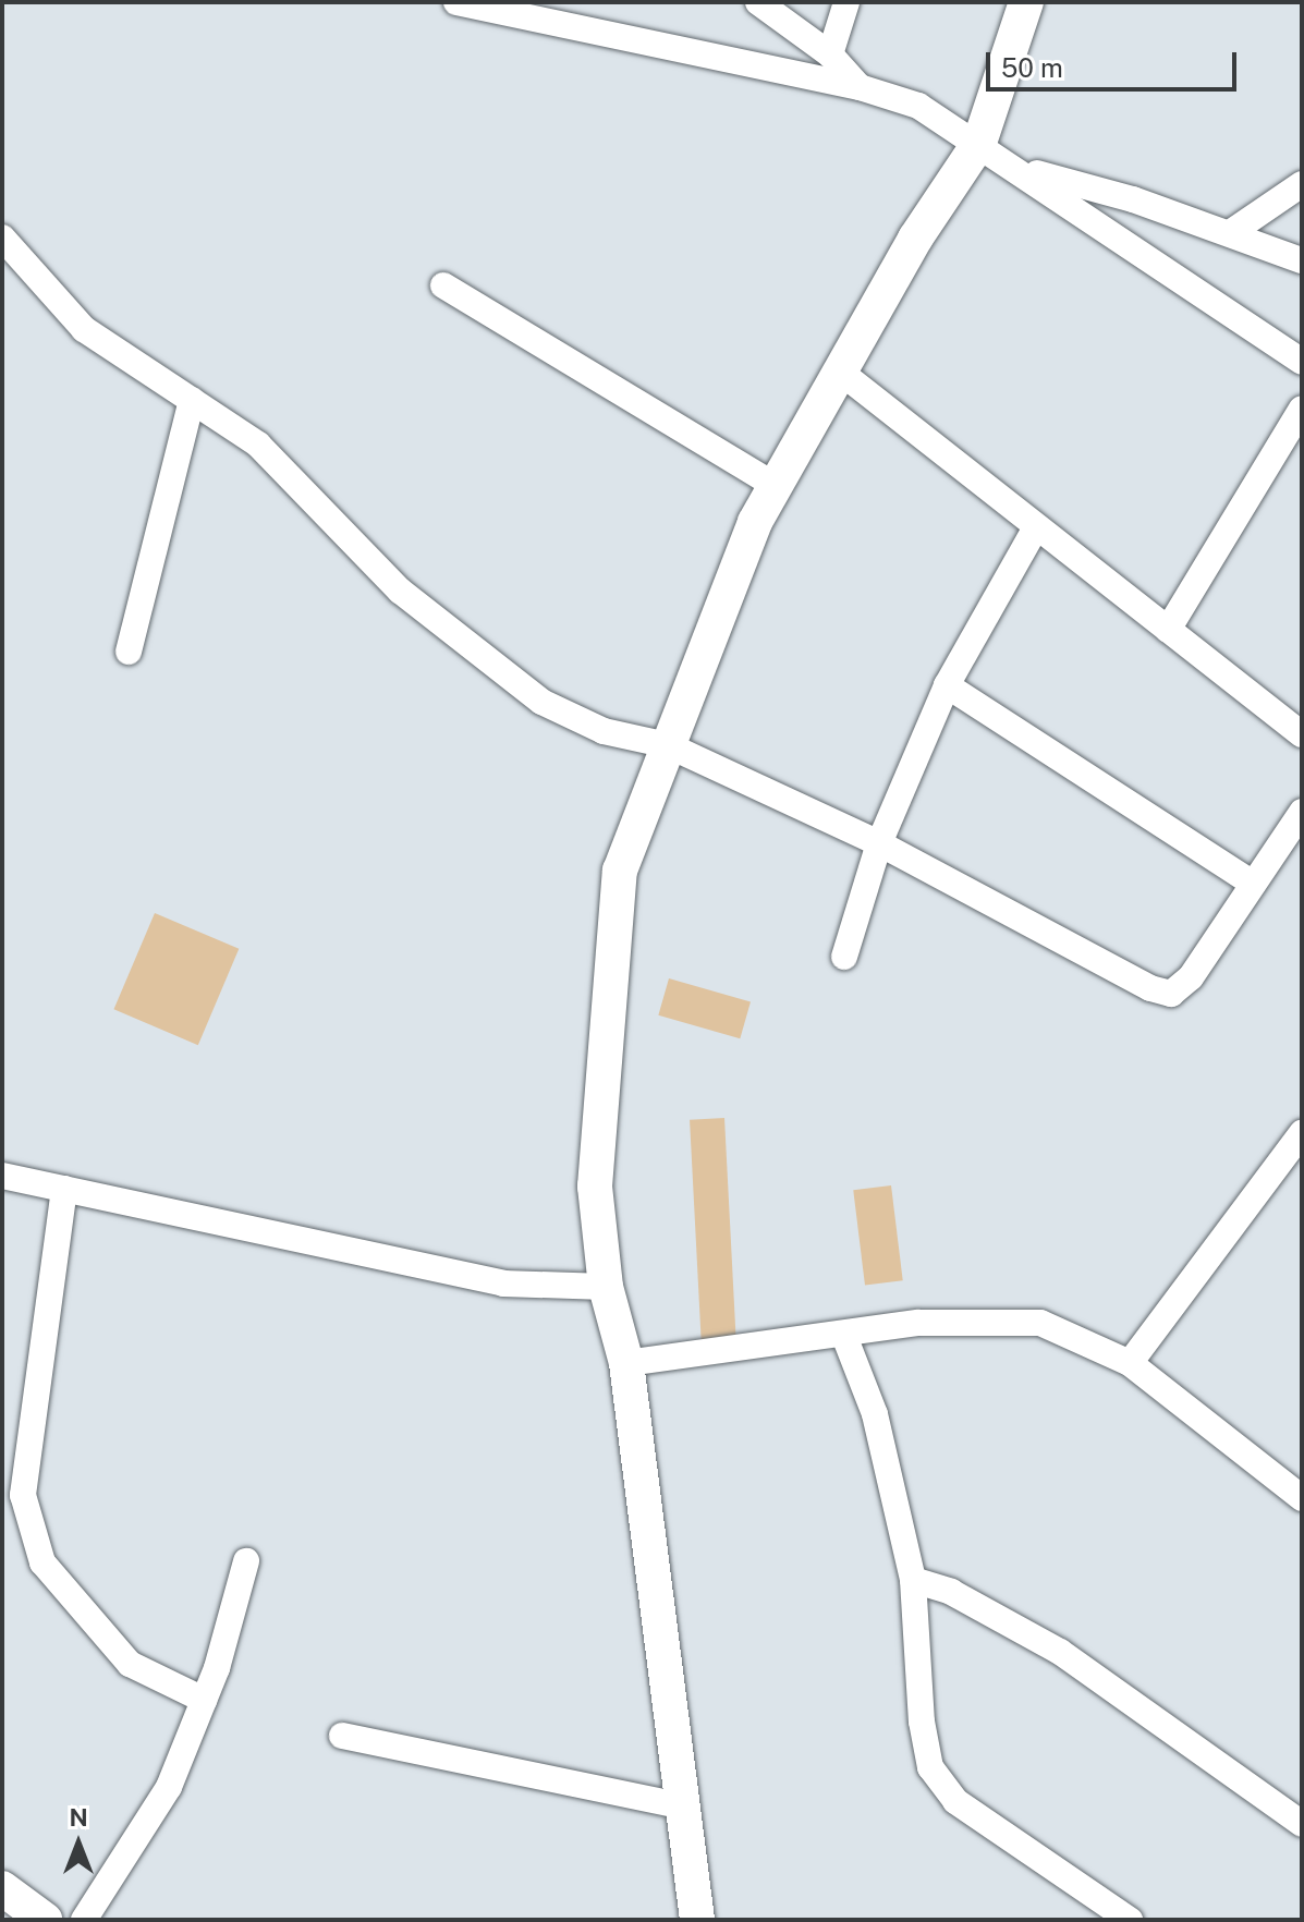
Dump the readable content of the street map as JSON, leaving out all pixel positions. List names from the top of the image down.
{
  "scale_bar": "50 m",
  "north": "top"
}
